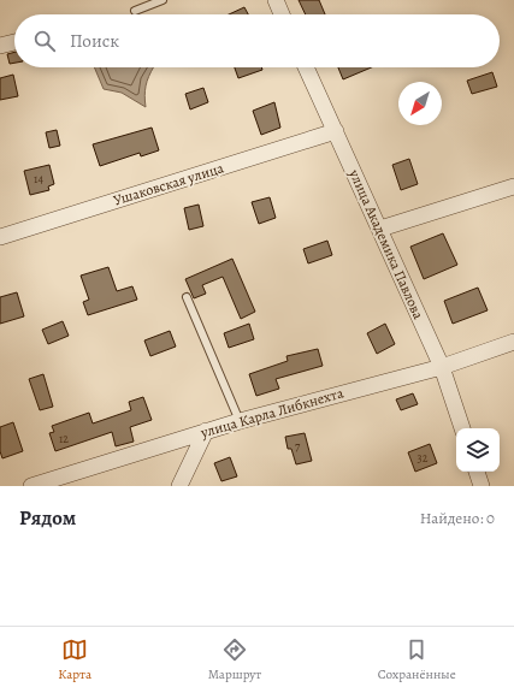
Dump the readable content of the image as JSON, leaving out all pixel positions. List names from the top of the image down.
{
  "streets": {
    "street": ["Ушаковская улица", "улица Академика Павлова", "улица Карла Либкнехта"]
  },
  "crossings": [
    ["Ушаковская улица", "улица Академика Павлова"],
    ["улица Академика Павлова", "улица Карла Либкнехта"]
  ],
  "house_numbers": [
    "14",
    "12",
    "7",
    "32"
  ],
  "north": "bottom left",
  "page": {
    "search": "Поиск",
    "heading": ["Рядом", "Найдено: 0"],
    "nav": ["Карта", "Маршрут", "Сохранённые"]
  }
}
